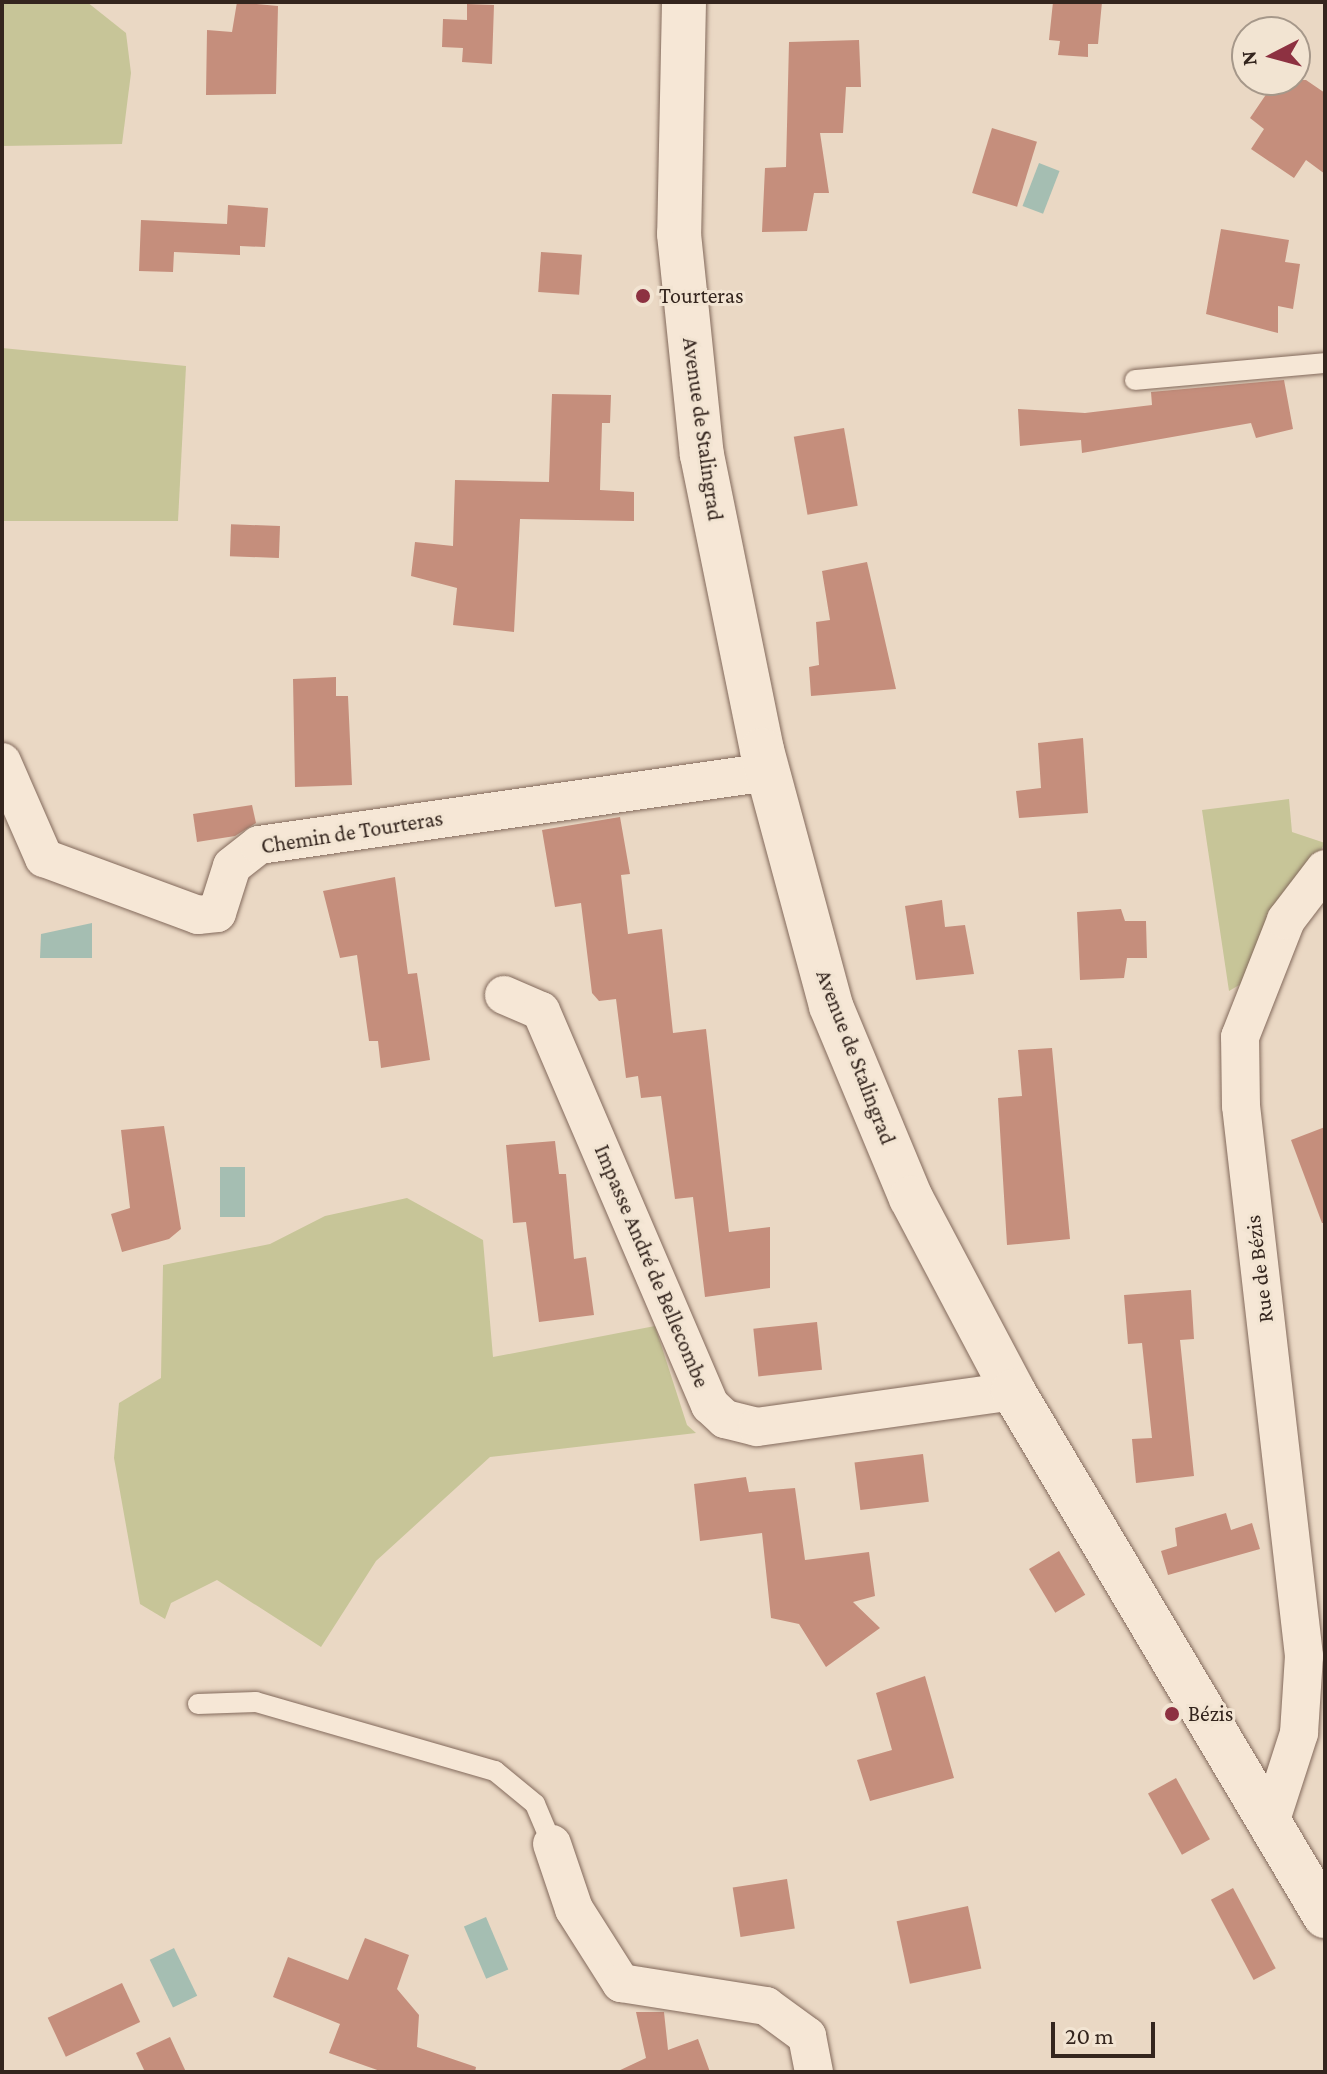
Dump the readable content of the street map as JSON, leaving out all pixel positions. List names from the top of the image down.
{
  "streets": {
    "main road": ["Avenue de Stalingrad"],
    "street": ["Chemin de Tourteras", "Impasse André de Bellecombe", "Rue de Bézis"]
  },
  "crossings": [
    ["Avenue de Stalingrad", "Chemin de Tourteras"],
    ["Avenue de Stalingrad", "Impasse André de Bellecombe"],
    ["Avenue de Stalingrad", "Rue de Bézis"]
  ],
  "places": ["Tourteras", "Bézis"],
  "scale_bar": "20 m",
  "north": "left"
}
